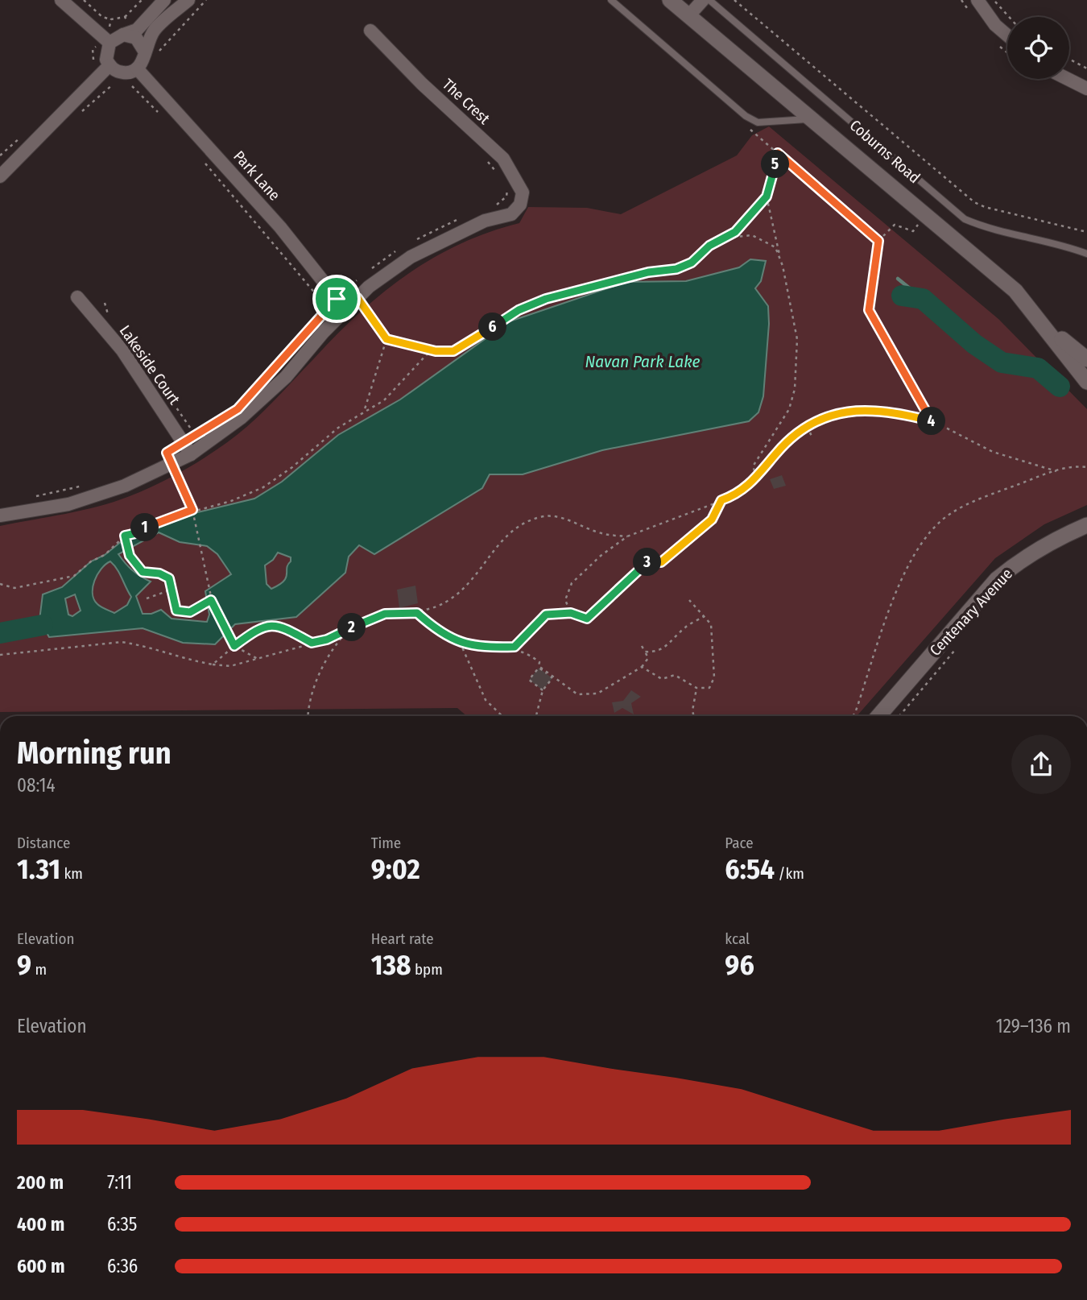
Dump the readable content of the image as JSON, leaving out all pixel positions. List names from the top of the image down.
{
  "streets": {
    "street": [
      "The Crest",
      "Coburns Road",
      "Park Lane",
      "Lakeside Court",
      "Centenary Avenue"
    ]
  },
  "water": ["Navan Park Lake"],
  "page": {
    "pins": [
      "5",
      "6",
      "4",
      "1",
      "3",
      "2"
    ],
    "heading": ["Morning run", "08:14"],
    "stats": [
      ["Distance", "1.31 km"],
      ["Time", "9:02"],
      ["Pace", "6:54 /km"],
      ["Elevation", "9 m"],
      ["Heart rate", "138 bpm"],
      ["kcal", "96"]
    ],
    "chart": ["Elevation", "129–136 m"],
    "list": [
      {
        "name": "200 m",
        "note": "7:11"
      },
      {
        "name": "400 m",
        "note": "6:35"
      },
      {
        "name": "600 m",
        "note": "6:36"
      }
    ]
  }
}
